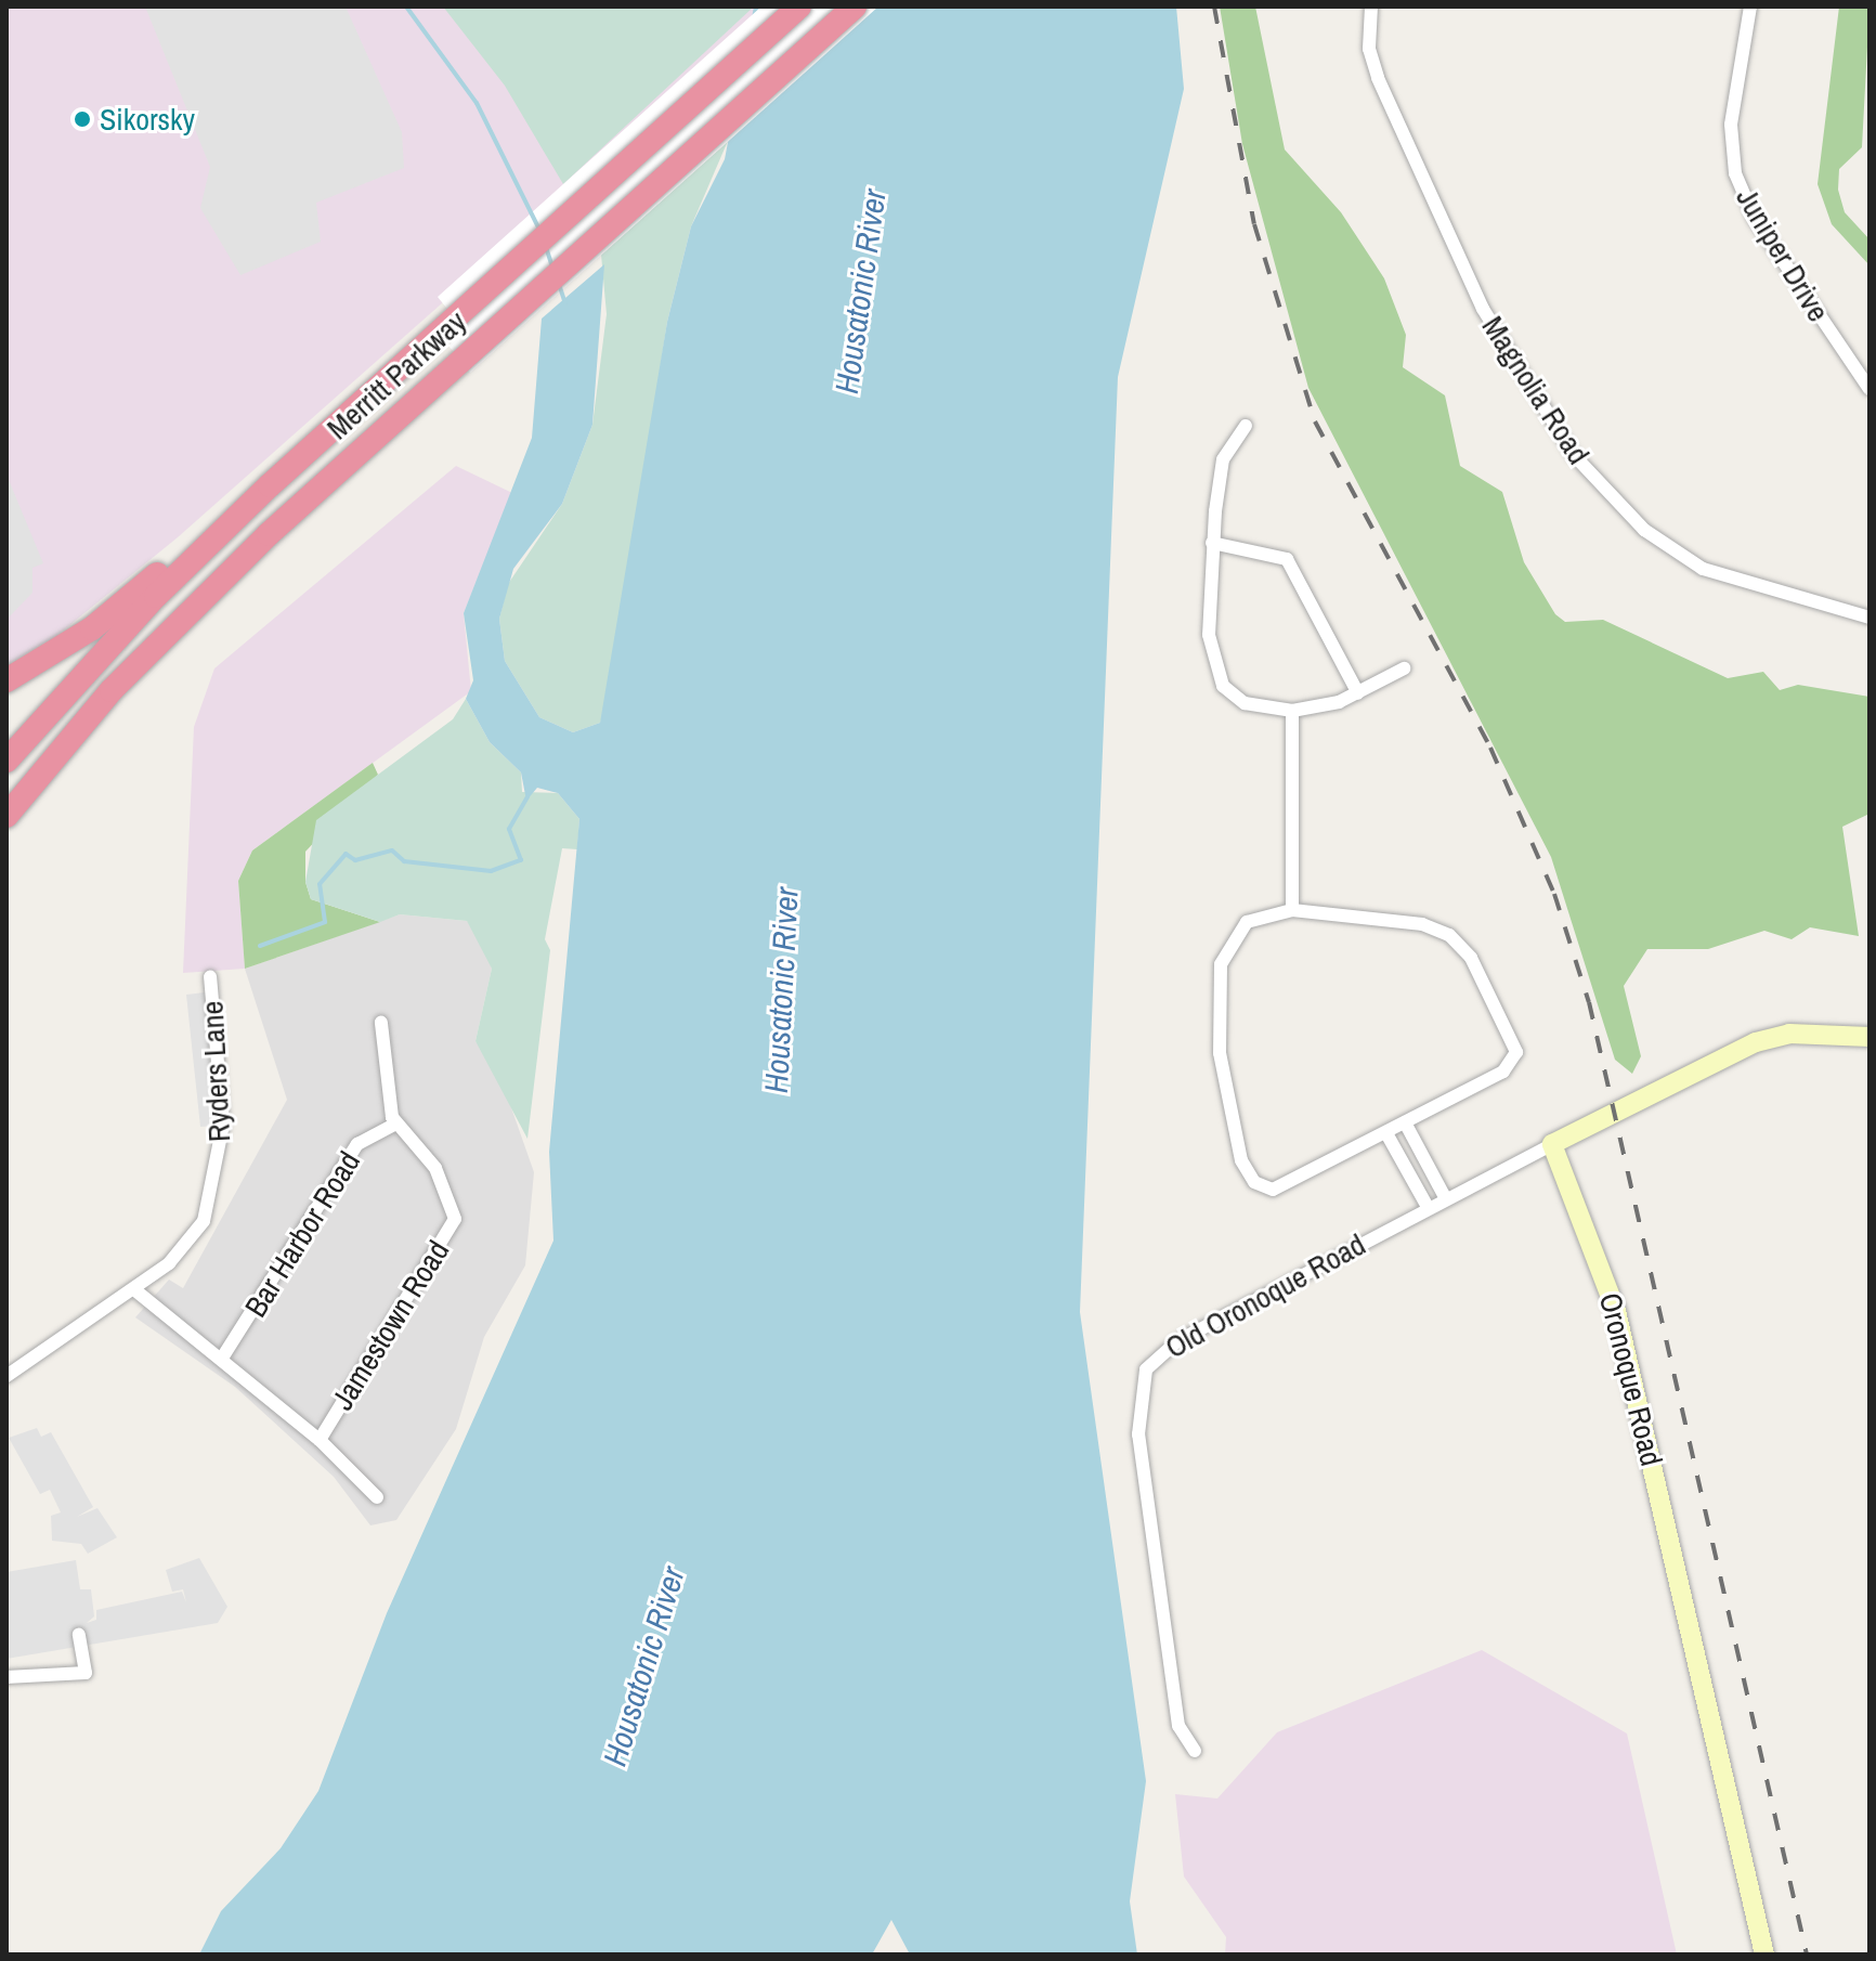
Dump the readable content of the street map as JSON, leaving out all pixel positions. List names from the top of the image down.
{
  "streets": {
    "highway": ["Merritt Parkway"],
    "street": [
      "Juniper Drive",
      "Magnolia Road",
      "Ryders Lane",
      "Bar Harbor Road",
      "Old Oronoque Road",
      "Jamestown Road",
      "Oronoque Road"
    ]
  },
  "crossings": [
    ["Bar Harbor Road", "Jamestown Road"],
    ["Old Oronoque Road", "Oronoque Road"]
  ],
  "water": ["Housatonic River"],
  "places": ["Sikorsky"]
}
